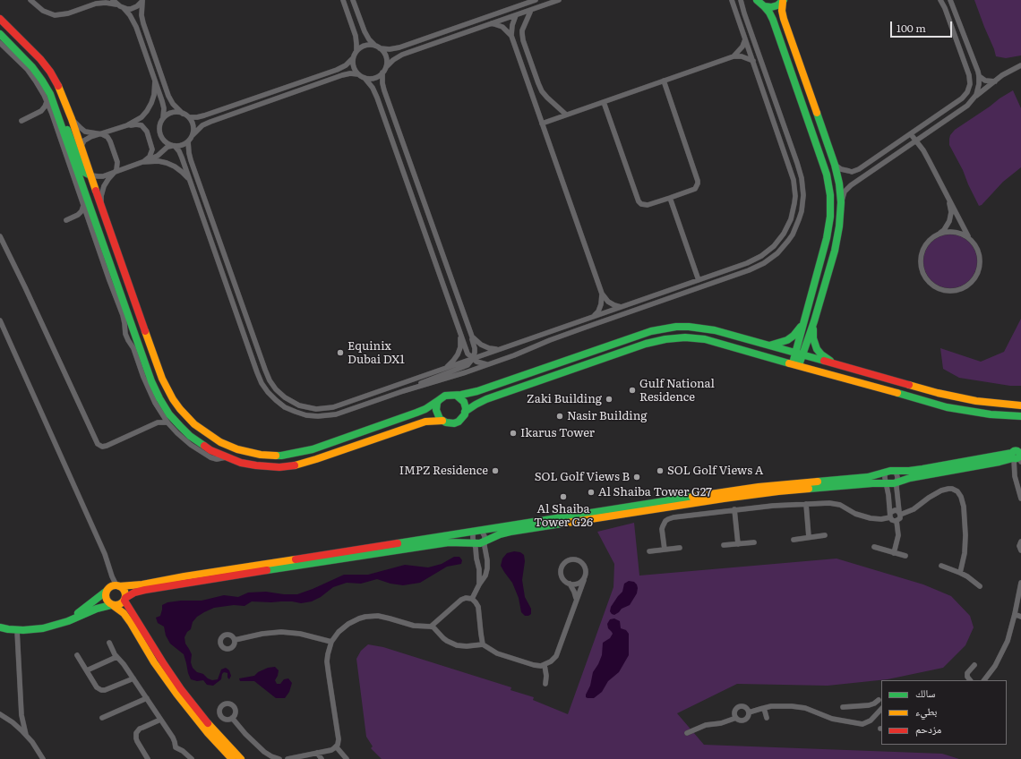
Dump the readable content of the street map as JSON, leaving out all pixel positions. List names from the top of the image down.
{
  "places": [
    "Equinix Dubai DX1",
    "Gulf National Residence",
    "Zaki Building",
    "Nasir Building",
    "Ikarus Tower",
    "IMPZ Residence",
    "SOL Golf Views A",
    "SOL Golf Views B",
    "Al Shaiba Tower G27",
    "Al Shaiba Tower G26"
  ],
  "legend": ["سالك", "بطيء", "مزدحم"],
  "scale_bar": "100 m"
}
